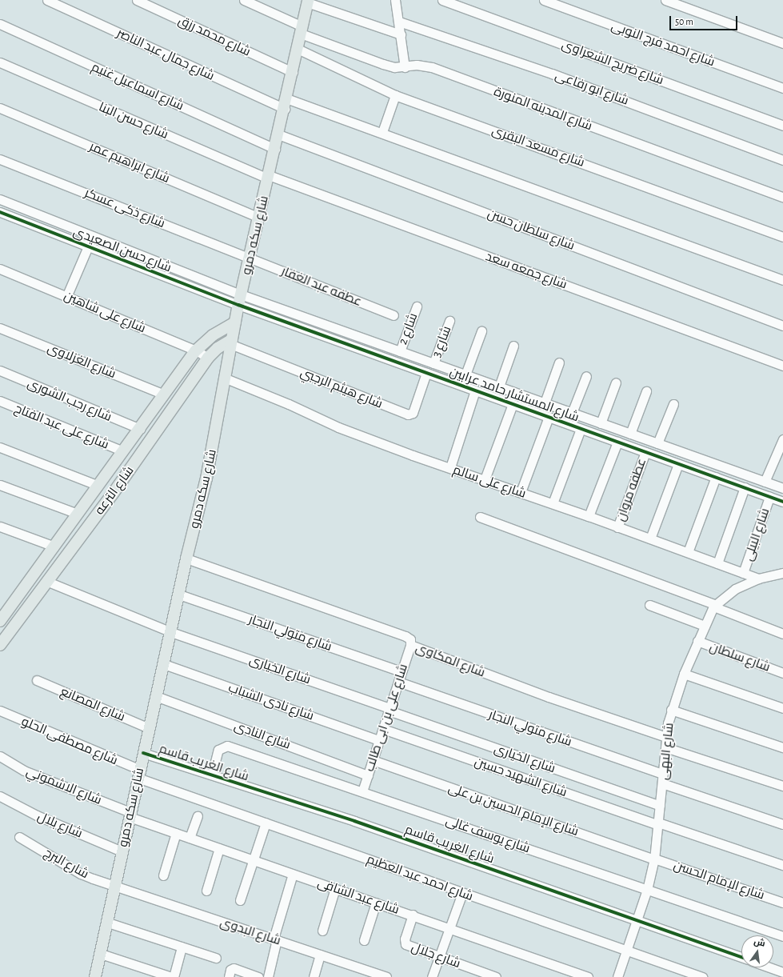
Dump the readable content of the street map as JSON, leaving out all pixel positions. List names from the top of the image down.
{
  "streets": {
    "main road": ["شارع سكه دمرو", "شارع الترعه"],
    "street": [
      "شارع محمد رزق",
      "شارع احمد فرج النوبى",
      "شارع جمال عبد الناصر",
      "شارع ضريح الشعراوى",
      "شارع اسماعيل غنيم",
      "شارع ابو رفاعى",
      "شارع المدينه المنورة",
      "شارع حسن البنا",
      "شارع مسعد البقرى",
      "شارع ابراهيم عمر",
      "شارع ذكى عسكر",
      "شارع سلطان حسن",
      "شارع حسن الصعيدى",
      "شارع جمعه سعد",
      "عطفه عبد الغفار",
      "شارع على شاهين",
      "شارع 2",
      "شارع 3",
      "شارع الغزلاوى",
      "شارع هيثم الرجبي",
      "شارع المستشار حامد عرابين",
      "شارع رجب الشورى",
      "شارع على عبد الفتاح",
      "شارع على سالم",
      "عطفه مروان",
      "شارع البيلى",
      "شارع متولي النجار",
      "شارع سلطان",
      "شارع المكاوى",
      "شارع الخيارى",
      "شارع نادى الشباب",
      "شارع المصانع",
      "شارع على بن ابى طالب",
      "شارع النادى",
      "شارع مصطفى الحلو",
      "شارع البهى",
      "شارع الغريب قاسم",
      "شارع الشهيد حسين",
      "شارع الاشموني",
      "شارع الإمام الحسين بن على",
      "شارع بلال",
      "شارع يوسف غالى",
      "شارع البرج",
      "شارع احمد عبد العظيم",
      "شارع الإمام الحسن",
      "شارع عبد الشافى",
      "شارع البدوى",
      "شارع جلال"
    ]
  },
  "crossings": [
    ["شارع محمد رزق", "شارع سكه دمرو"],
    ["شارع جمال عبد الناصر", "شارع سكه دمرو"],
    ["شارع اسماعيل غنيم", "شارع سكه دمرو"],
    ["شارع المدينه المنورة", "شارع سكه دمرو"],
    ["شارع حسن البنا", "شارع سكه دمرو"],
    ["شارع حسن البنا", "شارع جمعه سعد"],
    ["شارع مسعد البقرى", "شارع سكه دمرو"],
    ["شارع ابراهيم عمر", "شارع سكه دمرو"],
    ["شارع ذكى عسكر", "شارع سكه دمرو"],
    ["شارع ذكى عسكر", "عطفه عبد الغفار"],
    ["شارع سلطان حسن", "شارع سكه دمرو"],
    ["شارع سكه دمرو", "شارع حسن الصعيدى"],
    ["شارع سكه دمرو", "شارع جمعه سعد"],
    ["شارع سكه دمرو", "عطفه عبد الغفار"],
    ["شارع سكه دمرو", "شارع هيثم الرجبي"],
    ["شارع سكه دمرو", "شارع المستشار حامد عرابين"],
    ["شارع سكه دمرو", "شارع على سالم"],
    ["شارع سكه دمرو", "شارع الترعه"],
    ["شارع سكه دمرو", "شارع متولي النجار"],
    ["شارع سكه دمرو", "شارع المكاوى"],
    ["شارع سكه دمرو", "شارع الخيارى"],
    ["شارع سكه دمرو", "شارع نادى الشباب"],
    ["شارع سكه دمرو", "شارع المصانع"],
    ["شارع سكه دمرو", "شارع النادى"],
    ["شارع سكه دمرو", "شارع مصطفى الحلو"],
    ["شارع سكه دمرو", "شارع الغريب قاسم"],
    ["شارع سكه دمرو", "شارع الاشموني"],
    ["شارع سكه دمرو", "شارع بلال"],
    ["شارع سكه دمرو", "شارع البرج"],
    ["شارع سكه دمرو", "شارع احمد عبد العظيم"],
    ["شارع سكه دمرو", "شارع عبد الشافى"],
    ["شارع سكه دمرو", "شارع البدوى"],
    ["شارع حسن الصعيدى", "شارع المستشار حامد عرابين"],
    ["شارع على شاهين", "شارع الترعه"],
    ["شارع 2", "شارع المستشار حامد عرابين"],
    ["شارع 3", "شارع المستشار حامد عرابين"],
    ["شارع الغزلاوى", "شارع الترعه"],
    ["شارع هيثم الرجبي", "شارع المستشار حامد عرابين"],
    ["شارع هيثم الرجبي", "شارع الترعه"],
    ["شارع المستشار حامد عرابين", "عطفه مروان"],
    ["شارع المستشار حامد عرابين", "شارع البيلى"],
    ["شارع رجب الشورى", "شارع الترعه"],
    ["شارع على عبد الفتاح", "شارع الترعه"],
    ["شارع على سالم", "عطفه مروان"],
    ["شارع على سالم", "شارع البيلى"],
    ["شارع على سالم", "شارع البهى"],
    ["شارع الترعه", "شارع الخيارى"],
    ["شارع متولي النجار", "شارع على بن ابى طالب"],
    ["شارع متولي النجار", "شارع البهى"],
    ["شارع سلطان", "شارع البهى"],
    ["شارع المكاوى", "شارع على بن ابى طالب"],
    ["شارع المكاوى", "شارع البهى"],
    ["شارع الخيارى", "شارع على بن ابى طالب"],
    ["شارع الخيارى", "شارع البهى"],
    ["شارع نادى الشباب", "شارع على بن ابى طالب"],
    ["شارع على بن ابى طالب", "شارع النادى"],
    ["شارع على بن ابى طالب", "شارع الشهيد حسين"],
    ["شارع على بن ابى طالب", "شارع الإمام الحسين بن على"],
    ["شارع على بن ابى طالب", "شارع يوسف غالى"],
    ["شارع مصطفى الحلو", "شارع احمد عبد العظيم"],
    ["شارع البهى", "شارع الغريب قاسم"],
    ["شارع البهى", "شارع الشهيد حسين"],
    ["شارع البهى", "شارع الإمام الحسين بن على"],
    ["شارع البهى", "شارع يوسف غالى"],
    ["شارع البهى", "شارع احمد عبد العظيم"],
    ["شارع البهى", "شارع الإمام الحسن"],
    ["شارع الغريب قاسم", "شارع يوسف غالى"],
    ["شارع الاشموني", "شارع عبد الشافى"],
    ["شارع الإمام الحسين بن على", "شارع الإمام الحسن"],
    ["شارع البرج", "شارع البدوى"],
    ["شارع عبد الشافى", "شارع جلال"]
  ],
  "scale_bar": "50 m",
  "north": "top"
}
